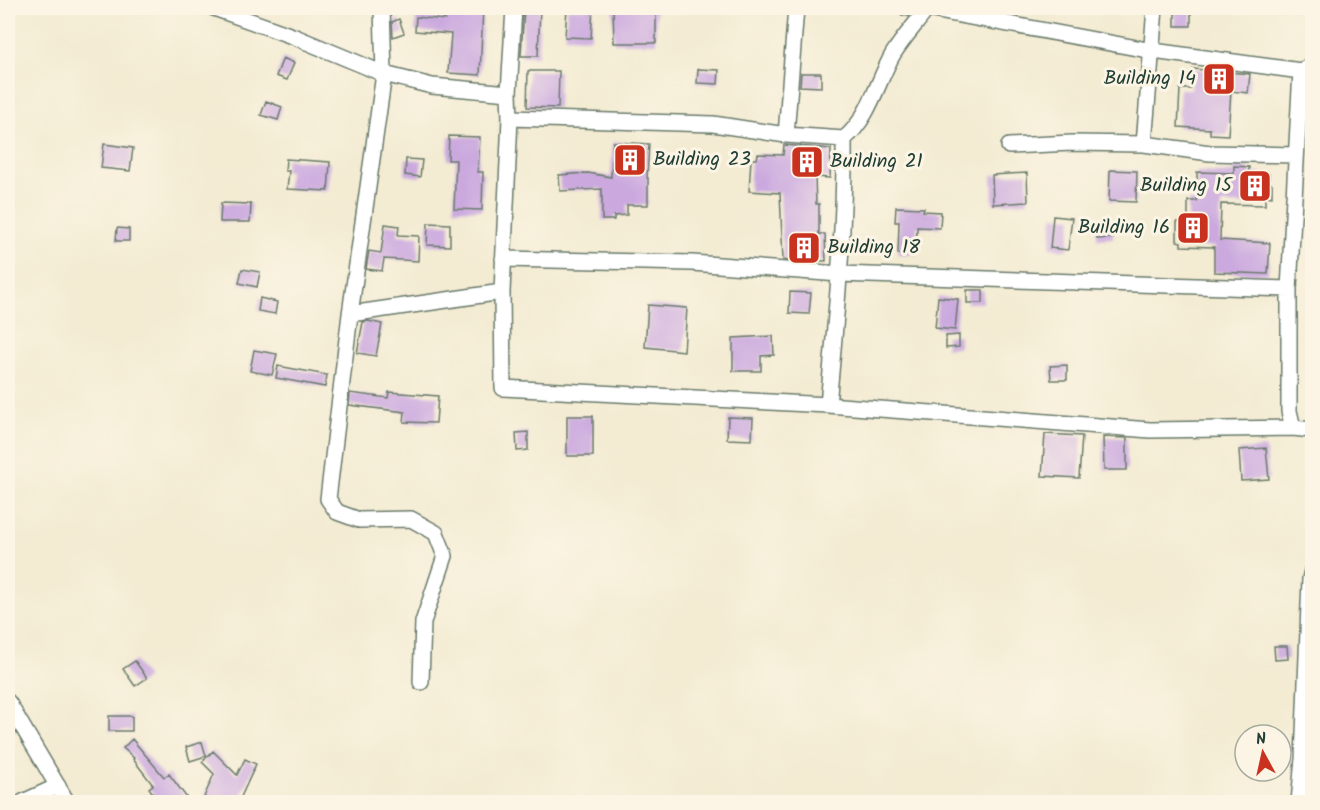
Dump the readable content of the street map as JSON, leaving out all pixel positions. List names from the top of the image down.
{
  "places": {
    "building": [
      "Building 14",
      "Building 23",
      "Building 21",
      "Building 15",
      "Building 16",
      "Building 18"
    ]
  },
  "north": "top"
}
